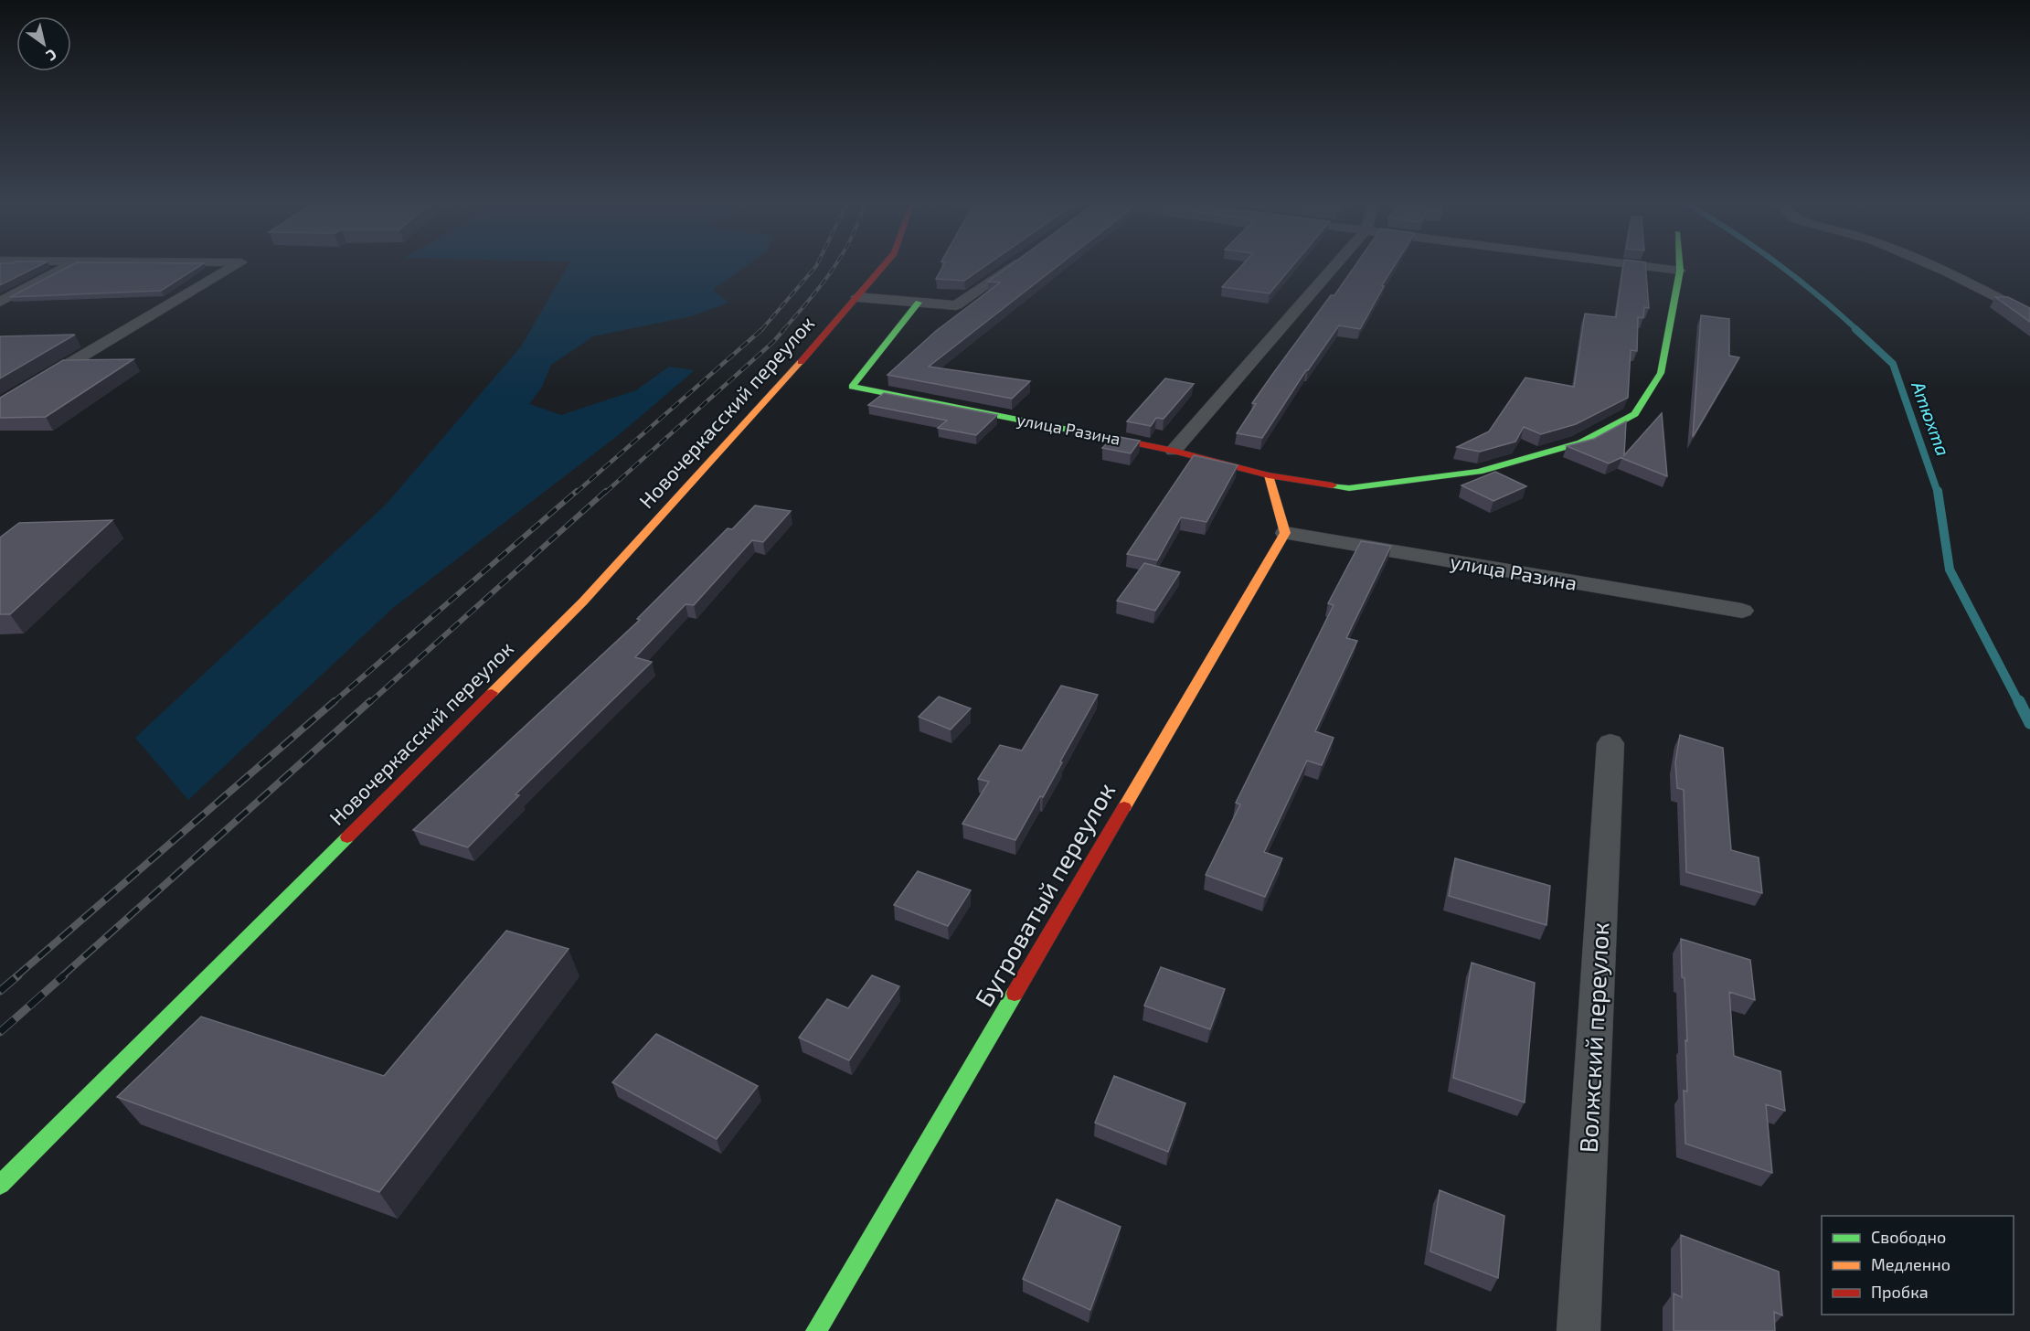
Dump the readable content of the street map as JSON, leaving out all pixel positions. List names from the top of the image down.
{
  "streets": {
    "street": [
      "Новочеркасский переулок",
      "улица Разина",
      "Бугроватый переулок",
      "Волжский переулок"
    ]
  },
  "crossings": [
    ["улица Разина", "Бугроватый переулок"]
  ],
  "water": ["Атюхта"],
  "legend": ["Свободно", "Медленно", "Пробка"],
  "north": "bottom right"
}
